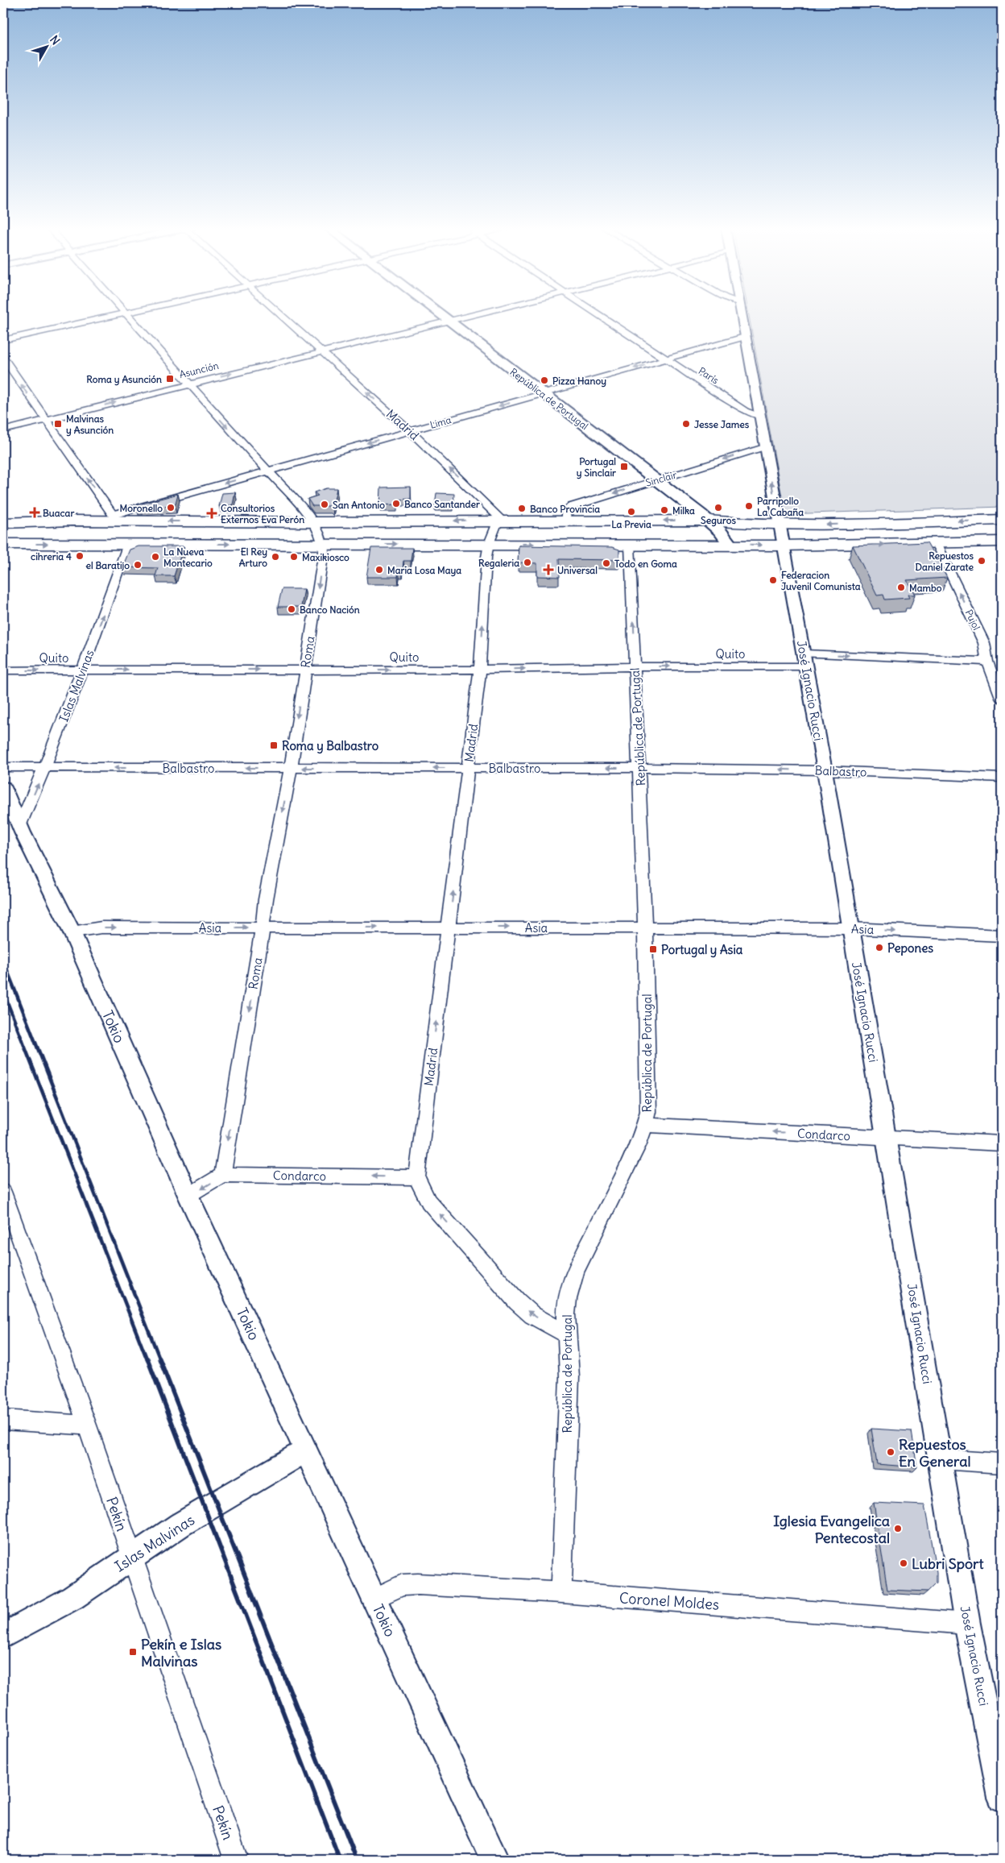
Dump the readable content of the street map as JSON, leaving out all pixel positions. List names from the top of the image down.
{
  "streets": {
    "main road": ["República de Portugal"],
    "street": [
      "Asunción",
      "París",
      "Lima",
      "Madrid",
      "Sinclair",
      "Pujol",
      "Roma",
      "Quito",
      "Islas Malvinas",
      "José Ignacio Rucci",
      "Balbastro",
      "Asia",
      "Tokio",
      "Condarco",
      "Pekín",
      "Coronel Moldes"
    ]
  },
  "crossings": [
    ["Asunción", "República de Portugal"],
    ["Asunción", "Madrid"],
    ["Asunción", "Roma"],
    ["París", "Lima"],
    ["París", "José Ignacio Rucci"],
    ["República de Portugal", "Lima"],
    ["República de Portugal", "Madrid"],
    ["República de Portugal", "Sinclair"],
    ["República de Portugal", "Quito"],
    ["República de Portugal", "Balbastro"],
    ["República de Portugal", "Asia"],
    ["República de Portugal", "Condarco"],
    ["República de Portugal", "Coronel Moldes"],
    ["Lima", "Madrid"],
    ["Lima", "Roma"],
    ["Lima", "José Ignacio Rucci"],
    ["Madrid", "Quito"],
    ["Madrid", "Balbastro"],
    ["Madrid", "Asia"],
    ["Madrid", "Condarco"],
    ["Sinclair", "José Ignacio Rucci"],
    ["Pujol", "Quito"],
    ["Roma", "Quito"],
    ["Roma", "Balbastro"],
    ["Roma", "Asia"],
    ["Roma", "Condarco"],
    ["Quito", "Islas Malvinas"],
    ["Quito", "José Ignacio Rucci"],
    ["Islas Malvinas", "Balbastro"],
    ["Islas Malvinas", "Tokio"],
    ["Islas Malvinas", "Pekín"],
    ["José Ignacio Rucci", "Balbastro"],
    ["José Ignacio Rucci", "Asia"],
    ["José Ignacio Rucci", "Condarco"],
    ["José Ignacio Rucci", "Coronel Moldes"],
    ["Asia", "Tokio"],
    ["Tokio", "Coronel Moldes"]
  ],
  "one_way": [
    "Lima",
    "Madrid",
    "Sinclair",
    "Pujol",
    "Roma",
    "Quito",
    "Balbastro",
    "Asia",
    "Condarco"
  ],
  "places": {
    "transit": [
      "Roma y Asunción",
      "Malvinas y Asunción",
      "Portugal y Sinclair",
      "Roma y Balbastro",
      "Portugal y Asia",
      "Pekín e Islas Malvinas"
    ],
    "other": [
      "Pizza Hanoy",
      "Jesse James",
      "Banco Santander",
      "San Antonio",
      "Parripollo La Cabaña",
      "Moronello",
      "Seguros",
      "Banco Provincia",
      "Milka",
      "La Previa",
      "cihreria 4",
      "La Nueva Montecario",
      "El Rey Arturo",
      "Maxikiosco",
      "Repuestos Daniel Zarate",
      "Regaleria",
      "Todo en Goma",
      "el Baratijo",
      "Maria Losa Maya",
      "Federacion Juvenil Comunista",
      "Mambo",
      "Banco Nación",
      "Pepones",
      "Repuestos En General",
      "Iglesia Evangelica Pentecostal",
      "Lubri Sport"
    ],
    "health": ["Buacar", "Consultorios Externos Eva Perón", "Universal"]
  },
  "north": "top right"
}
